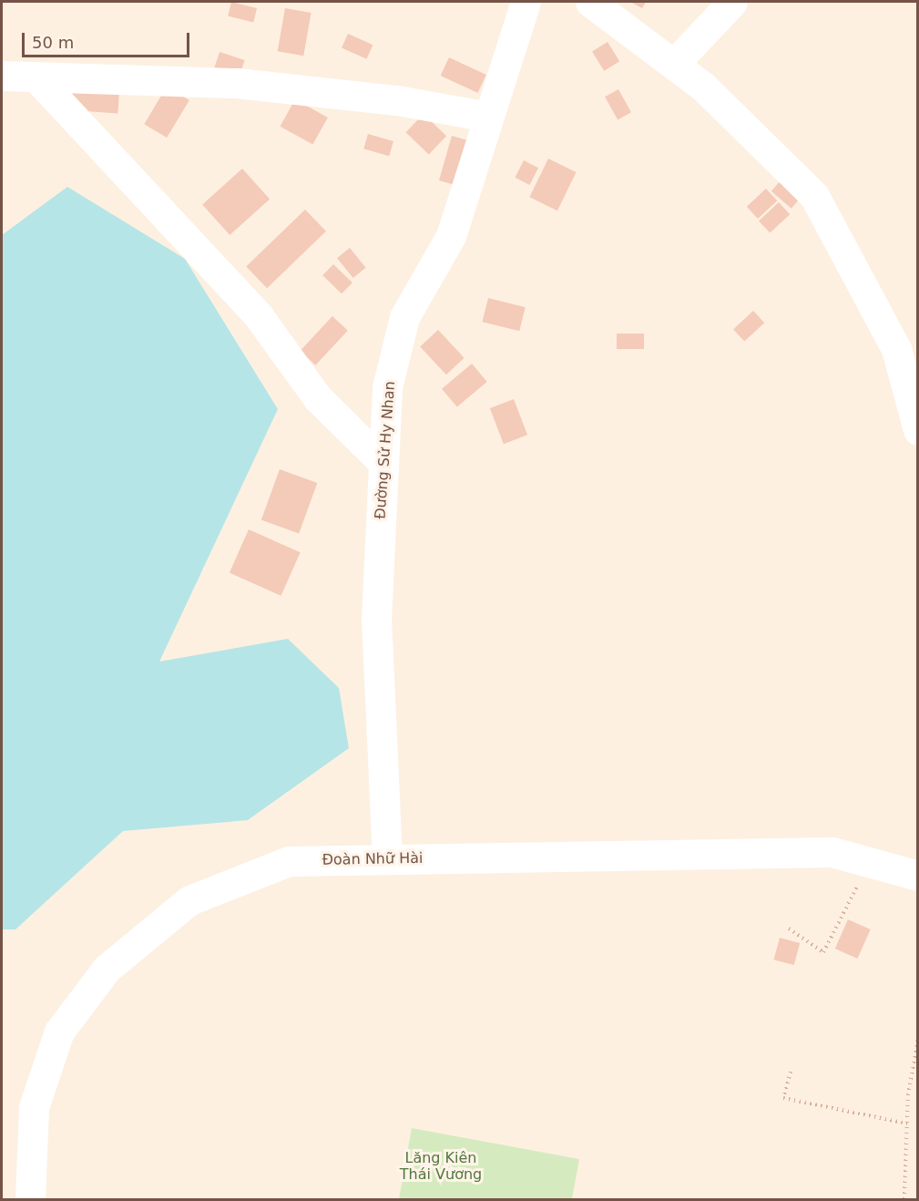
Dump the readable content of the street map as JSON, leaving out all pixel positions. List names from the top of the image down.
{
  "streets": {
    "street": ["Đường Sử Hy Nhan", "Đoàn Nhữ Hài"]
  },
  "crossings": [
    ["Đường Sử Hy Nhan", "Đoàn Nhữ Hài"]
  ],
  "parks": ["Lăng Kiên Thái Vương"],
  "scale_bar": "50 m"
}
